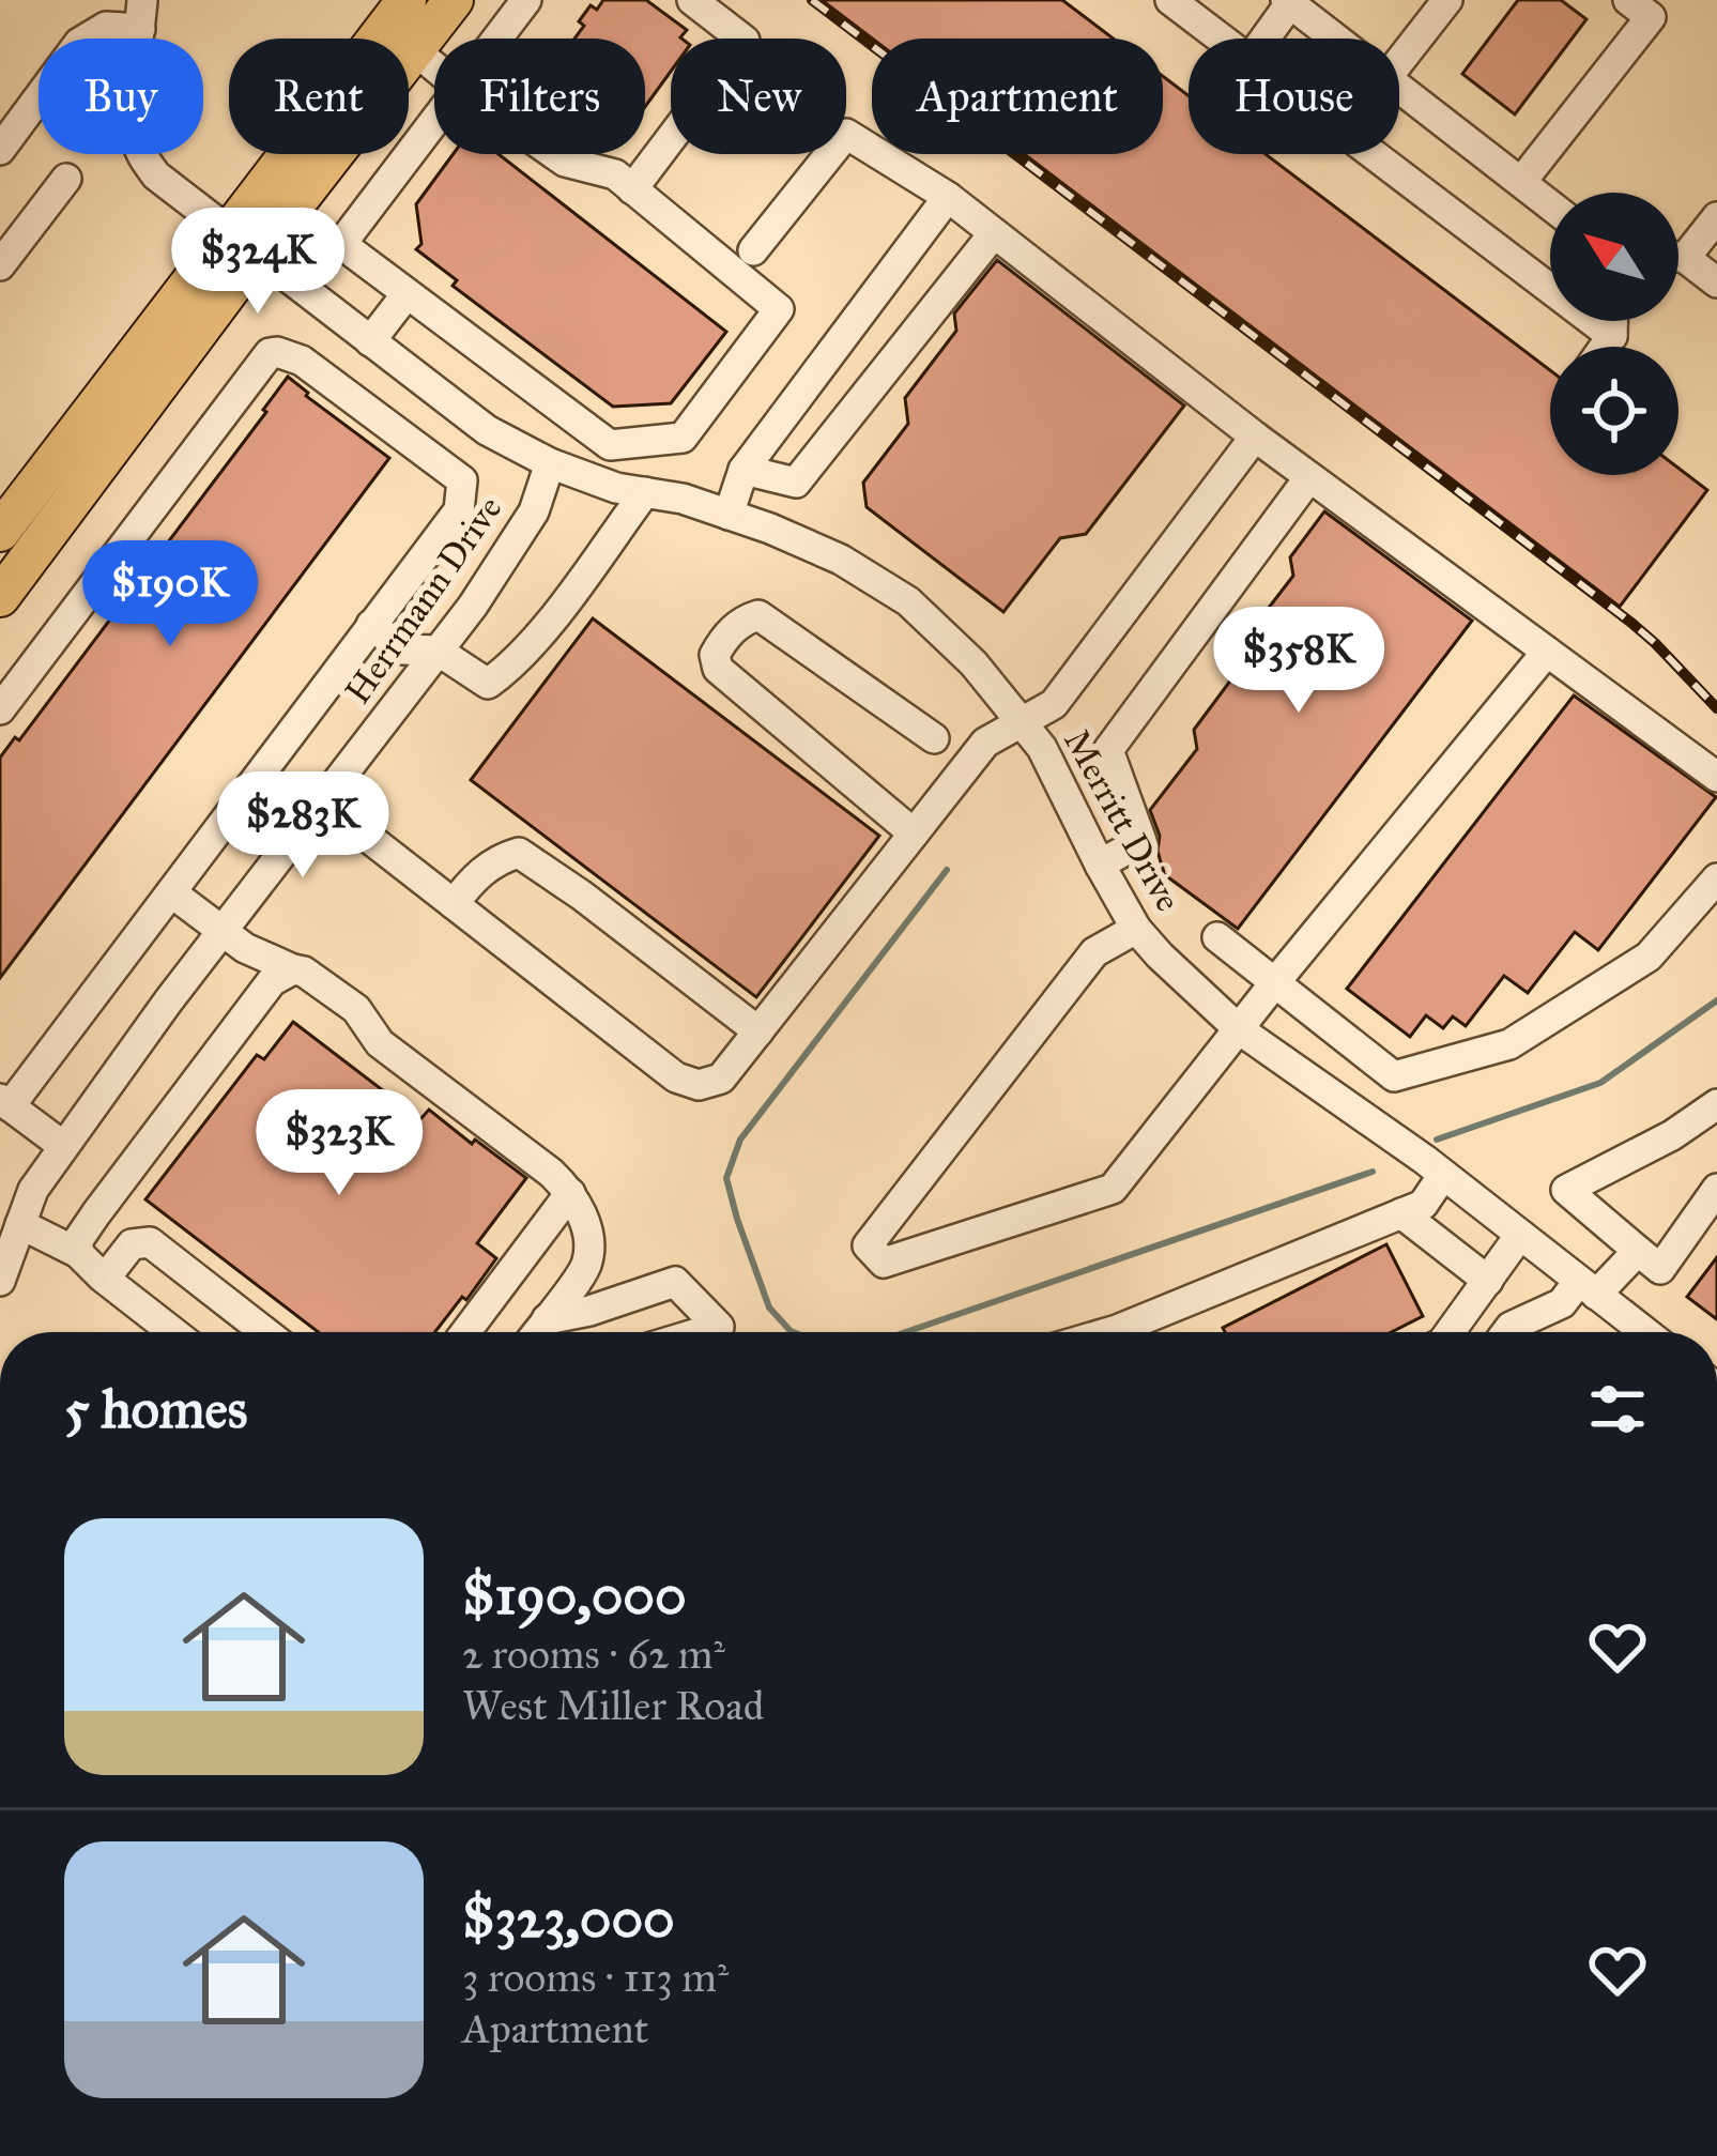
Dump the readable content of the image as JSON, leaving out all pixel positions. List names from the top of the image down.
{
  "streets": {
    "street": ["Herrmann Drive", "Merritt Drive"]
  },
  "crossings": [
    ["Herrmann Drive", "Merritt Drive"]
  ],
  "north": "top left",
  "page": {
    "chip": [
      "Buy",
      "Rent",
      "Filters",
      "New",
      "Apartment",
      "House"
    ],
    "price": [
      "$324K",
      "$190K",
      "$358K",
      "$283K",
      "$323K"
    ],
    "heading": "5 homes",
    "list": [
      {
        "name": "$190,000",
        "note": "2 rooms · 62 m² · West Miller Road"
      },
      {
        "name": "$323,000",
        "note": "3 rooms · 113 m² · Apartment"
      }
    ]
  }
}
